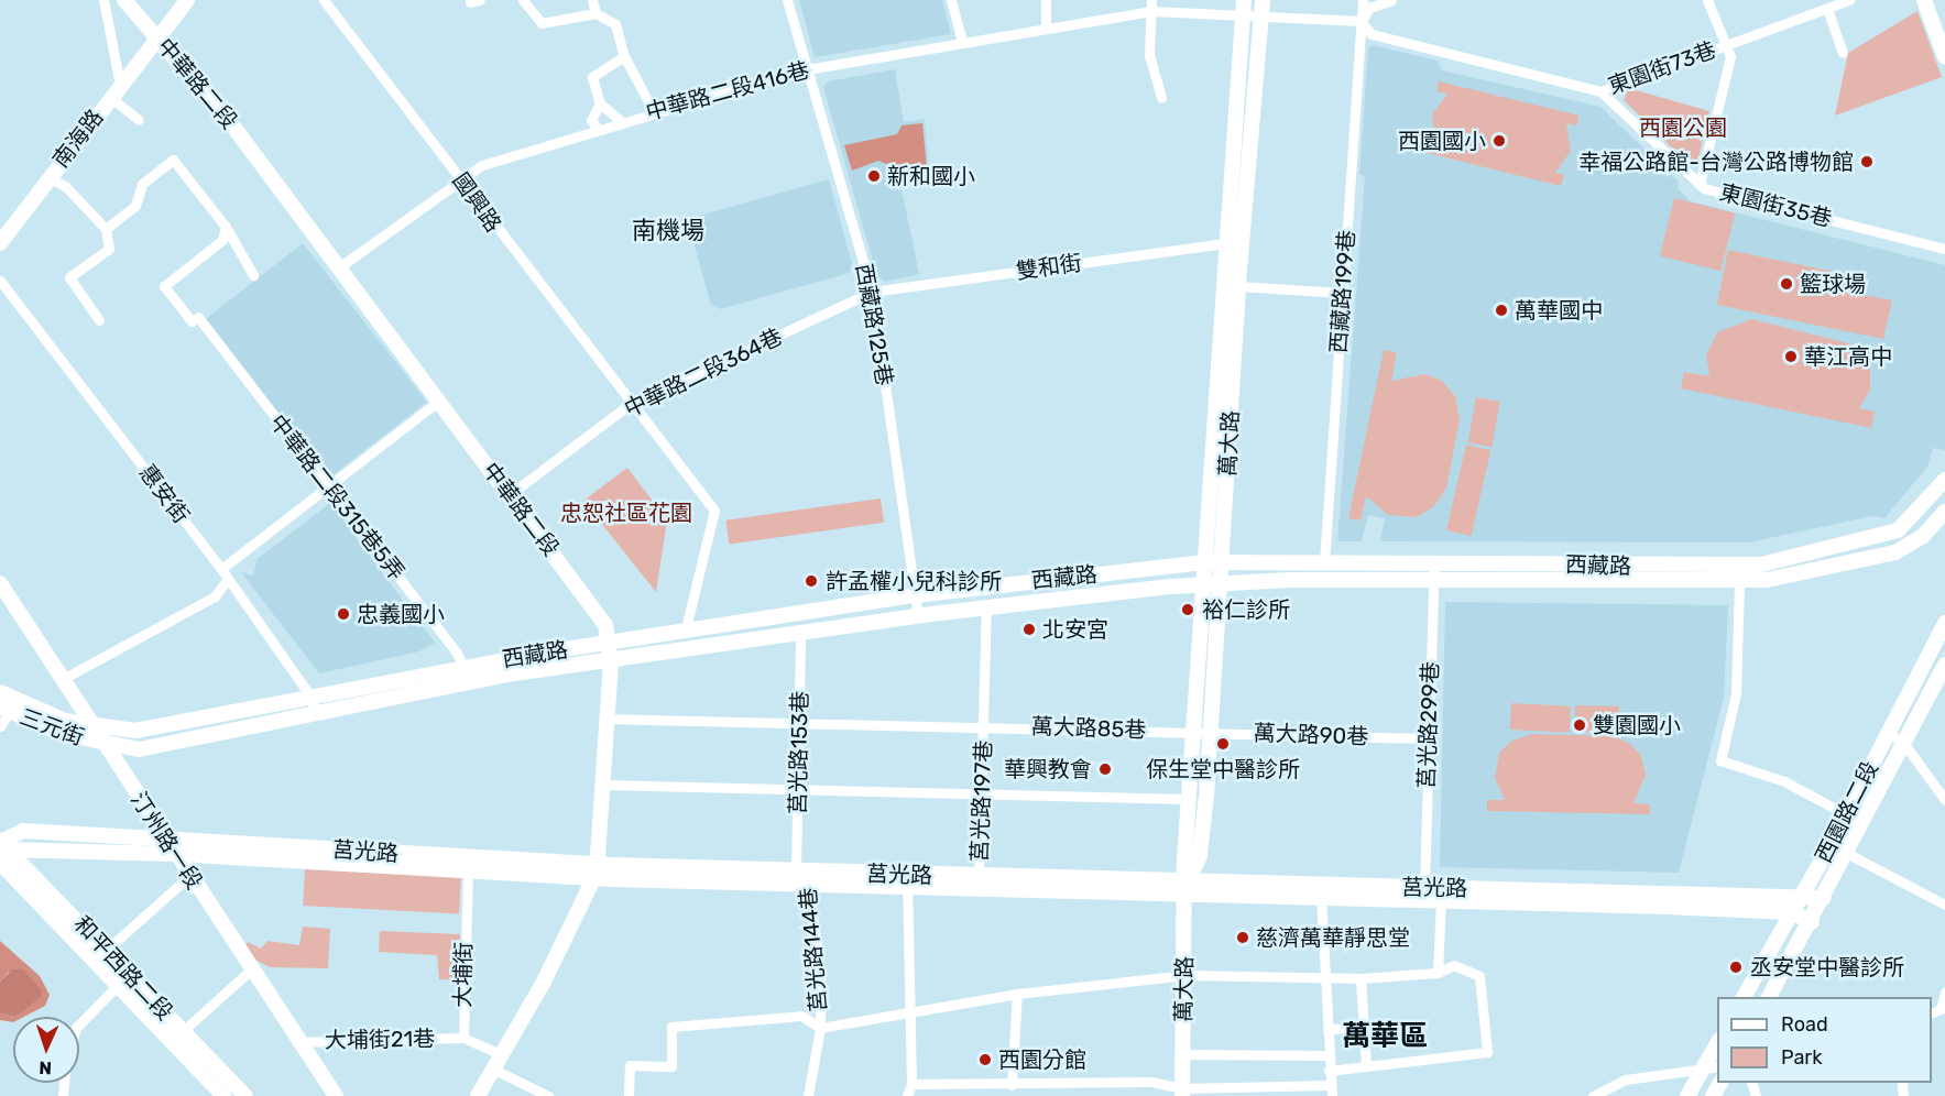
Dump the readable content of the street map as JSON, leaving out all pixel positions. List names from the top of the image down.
{
  "streets": {
    "street": [
      "東園街73巷",
      "中華路二段",
      "中華路二段416巷",
      "南海路",
      "國興路",
      "東園街35巷",
      "雙和街",
      "西藏路199巷",
      "西藏路125巷",
      "中華路二段364巷",
      "萬大路",
      "惠安街",
      "中華路二段315巷5弄",
      "西藏路",
      "莒光路299巷",
      "三元街",
      "萬大路85巷",
      "萬大路90巷",
      "莒光路153巷",
      "莒光路197巷",
      "西園路二段",
      "汀州路一段",
      "莒光路",
      "莒光路144巷",
      "和平西路二段",
      "大埔街",
      "大埔街21巷"
    ]
  },
  "crossings": [
    ["東園街73巷", "中華路二段416巷"],
    ["東園街73巷", "東園街35巷"],
    ["東園街73巷", "西藏路199巷"],
    ["中華路二段", "中華路二段416巷"],
    ["中華路二段", "南海路"],
    ["中華路二段", "中華路二段364巷"],
    ["中華路二段", "西藏路"],
    ["中華路二段", "萬大路85巷"],
    ["中華路二段", "莒光路"],
    ["中華路二段", "大埔街"],
    ["中華路二段416巷", "國興路"],
    ["中華路二段416巷", "西藏路199巷"],
    ["中華路二段416巷", "西藏路125巷"],
    ["中華路二段416巷", "萬大路"],
    ["國興路", "中華路二段364巷"],
    ["國興路", "西藏路"],
    ["雙和街", "西藏路125巷"],
    ["雙和街", "中華路二段364巷"],
    ["雙和街", "萬大路"],
    ["西藏路199巷", "西藏路"],
    ["西藏路125巷", "中華路二段364巷"],
    ["西藏路125巷", "西藏路"],
    ["萬大路", "西藏路"],
    ["萬大路", "萬大路85巷"],
    ["萬大路", "萬大路90巷"],
    ["萬大路", "莒光路"],
    ["惠安街", "西藏路"],
    ["中華路二段315巷5弄", "西藏路"],
    ["西藏路", "莒光路299巷"],
    ["西藏路", "三元街"],
    ["西藏路", "莒光路153巷"],
    ["西藏路", "莒光路197巷"],
    ["西藏路", "汀州路一段"],
    ["莒光路299巷", "萬大路90巷"],
    ["莒光路299巷", "莒光路"],
    ["三元街", "汀州路一段"],
    ["萬大路85巷", "萬大路90巷"],
    ["萬大路85巷", "莒光路153巷"],
    ["萬大路85巷", "莒光路197巷"],
    ["莒光路153巷", "莒光路"],
    ["莒光路153巷", "莒光路144巷"],
    ["莒光路197巷", "莒光路"],
    ["西園路二段", "莒光路"],
    ["汀州路一段", "莒光路"],
    ["汀州路一段", "大埔街21巷"],
    ["莒光路", "莒光路144巷"],
    ["莒光路", "和平西路二段"],
    ["莒光路", "大埔街"],
    ["大埔街", "大埔街21巷"]
  ],
  "districts": ["南機場", "萬華區"],
  "parks": ["西園公園", "忠恕社區花園"],
  "places": [
    "西園國小",
    "幸福公路館-台灣公路博物館",
    "新和國小",
    "籃球場",
    "萬華國中",
    "華江高中",
    "許孟權小兒科診所",
    "裕仁診所",
    "忠義國小",
    "北安宮",
    "雙園國小",
    "保生堂中醫診所",
    "華興教會",
    "慈濟萬華靜思堂",
    "丞安堂中醫診所",
    "西園分館"
  ],
  "legend": ["Road", "Park"],
  "north": "bottom"
}
